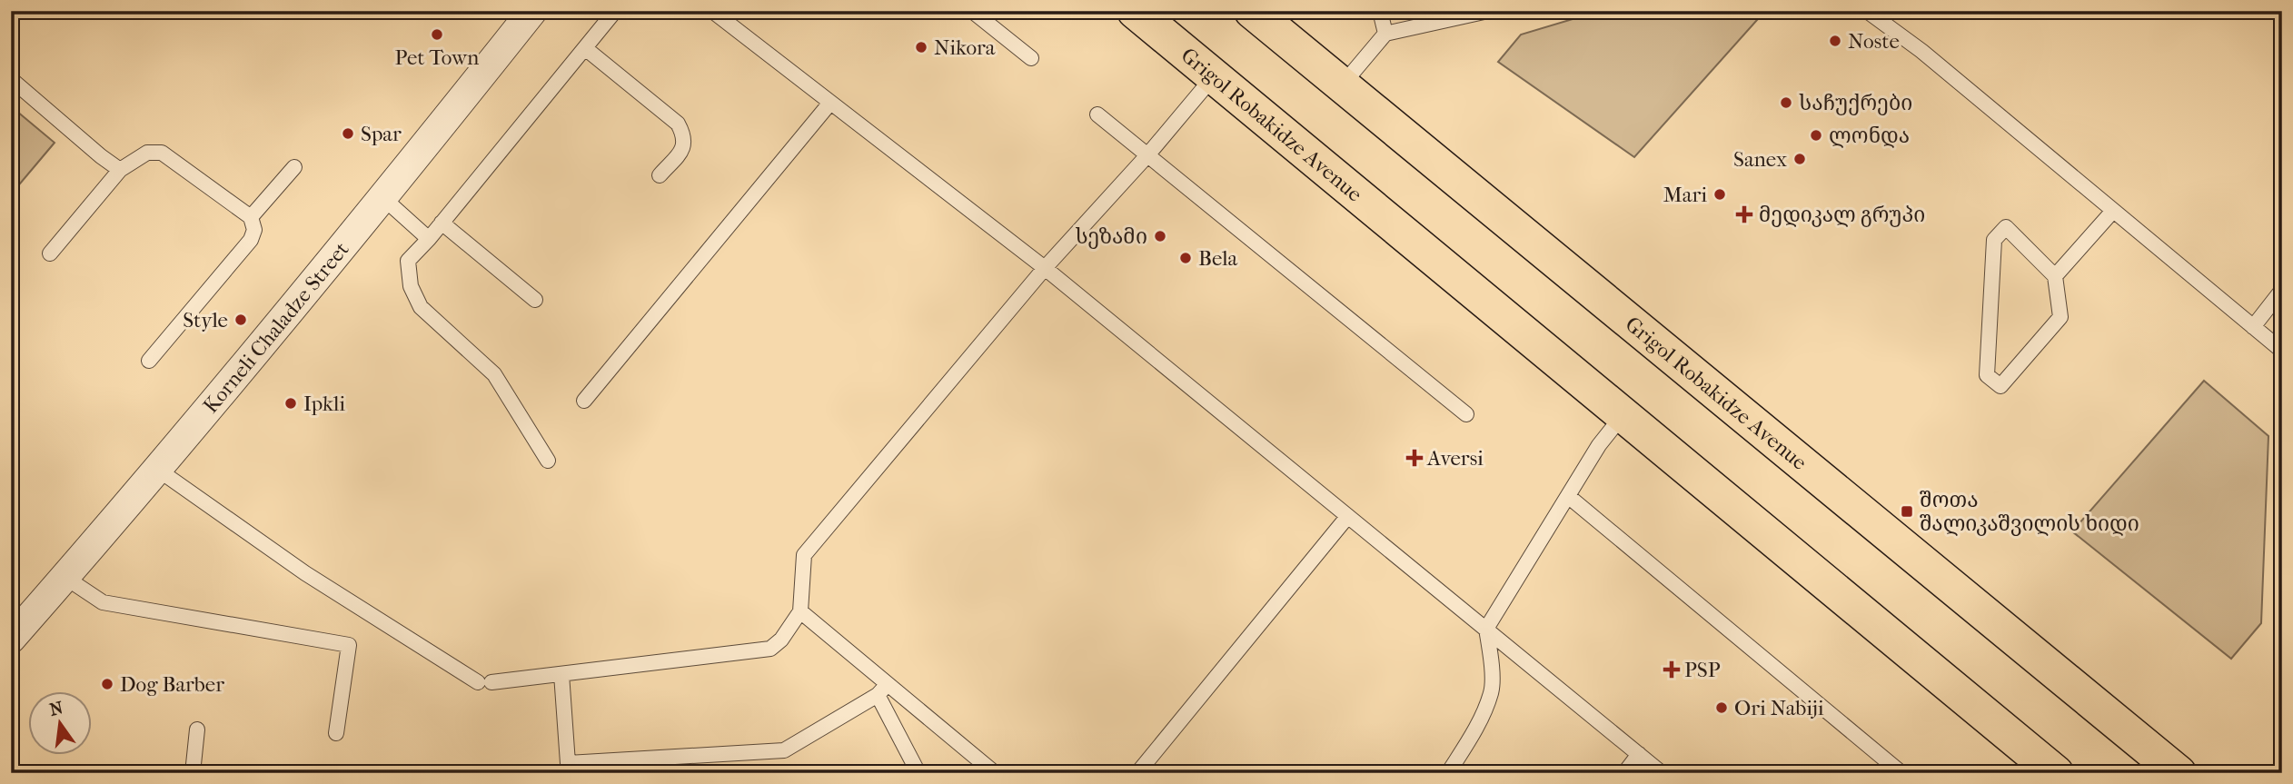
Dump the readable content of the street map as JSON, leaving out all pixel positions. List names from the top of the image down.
{
  "streets": {
    "main road": ["Grigol Robakidze Avenue"],
    "street": ["Korneli Chaladze Street"]
  },
  "places": {
    "other": [
      "Pet Town",
      "Noste",
      "Nikora",
      "საჩუქრები",
      "Spar",
      "ლონდა",
      "Sanex",
      "Mari",
      "სეზამი",
      "Bela",
      "Style",
      "Ipkli",
      "Dog Barber",
      "Ori Nabiji"
    ],
    "health": ["მედიკალ გრუპი", "Aversi", "PSP"],
    "transit": ["შოთა შალიკაშვილის ხიდი"]
  },
  "north": "top"
}
